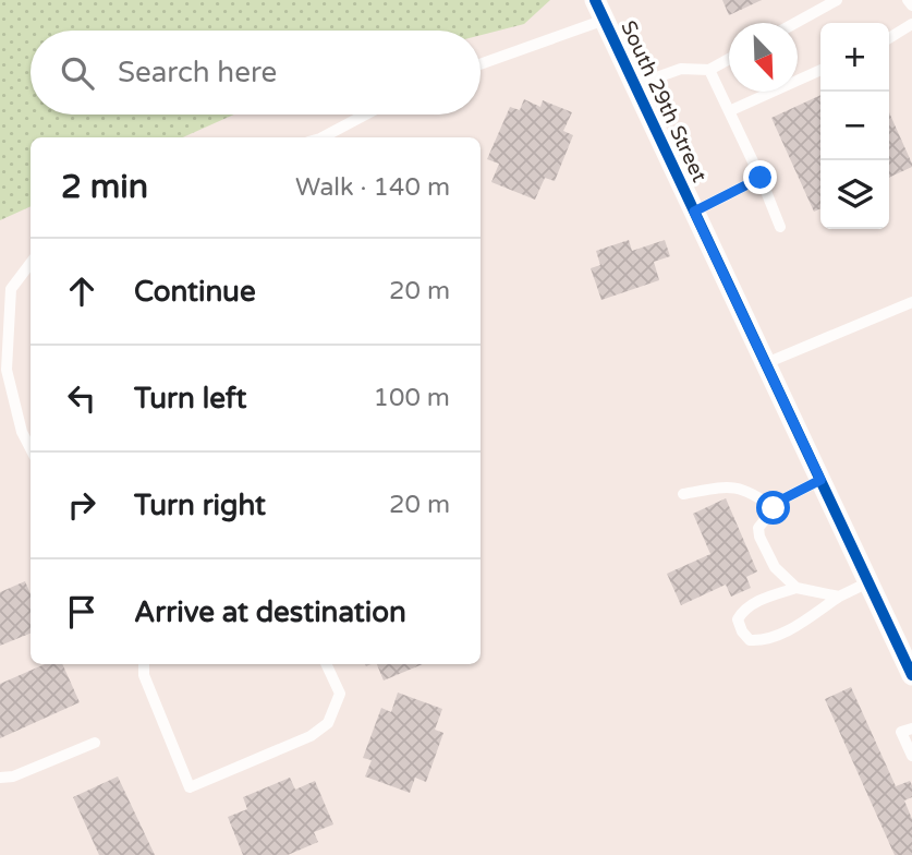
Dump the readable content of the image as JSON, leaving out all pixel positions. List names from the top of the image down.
{
  "streets": {
    "street": ["South 29th Street"]
  },
  "north": "bottom right",
  "page": {
    "map_buttons": ["+", "−"],
    "search": "Search here",
    "heading": ["2 min", "Walk · 140 m"],
    "list": [
      ["Continue", "20 m"],
      ["Turn left", "100 m"],
      ["Turn right", "20 m"],
      "Arrive at destination"
    ]
  }
}
